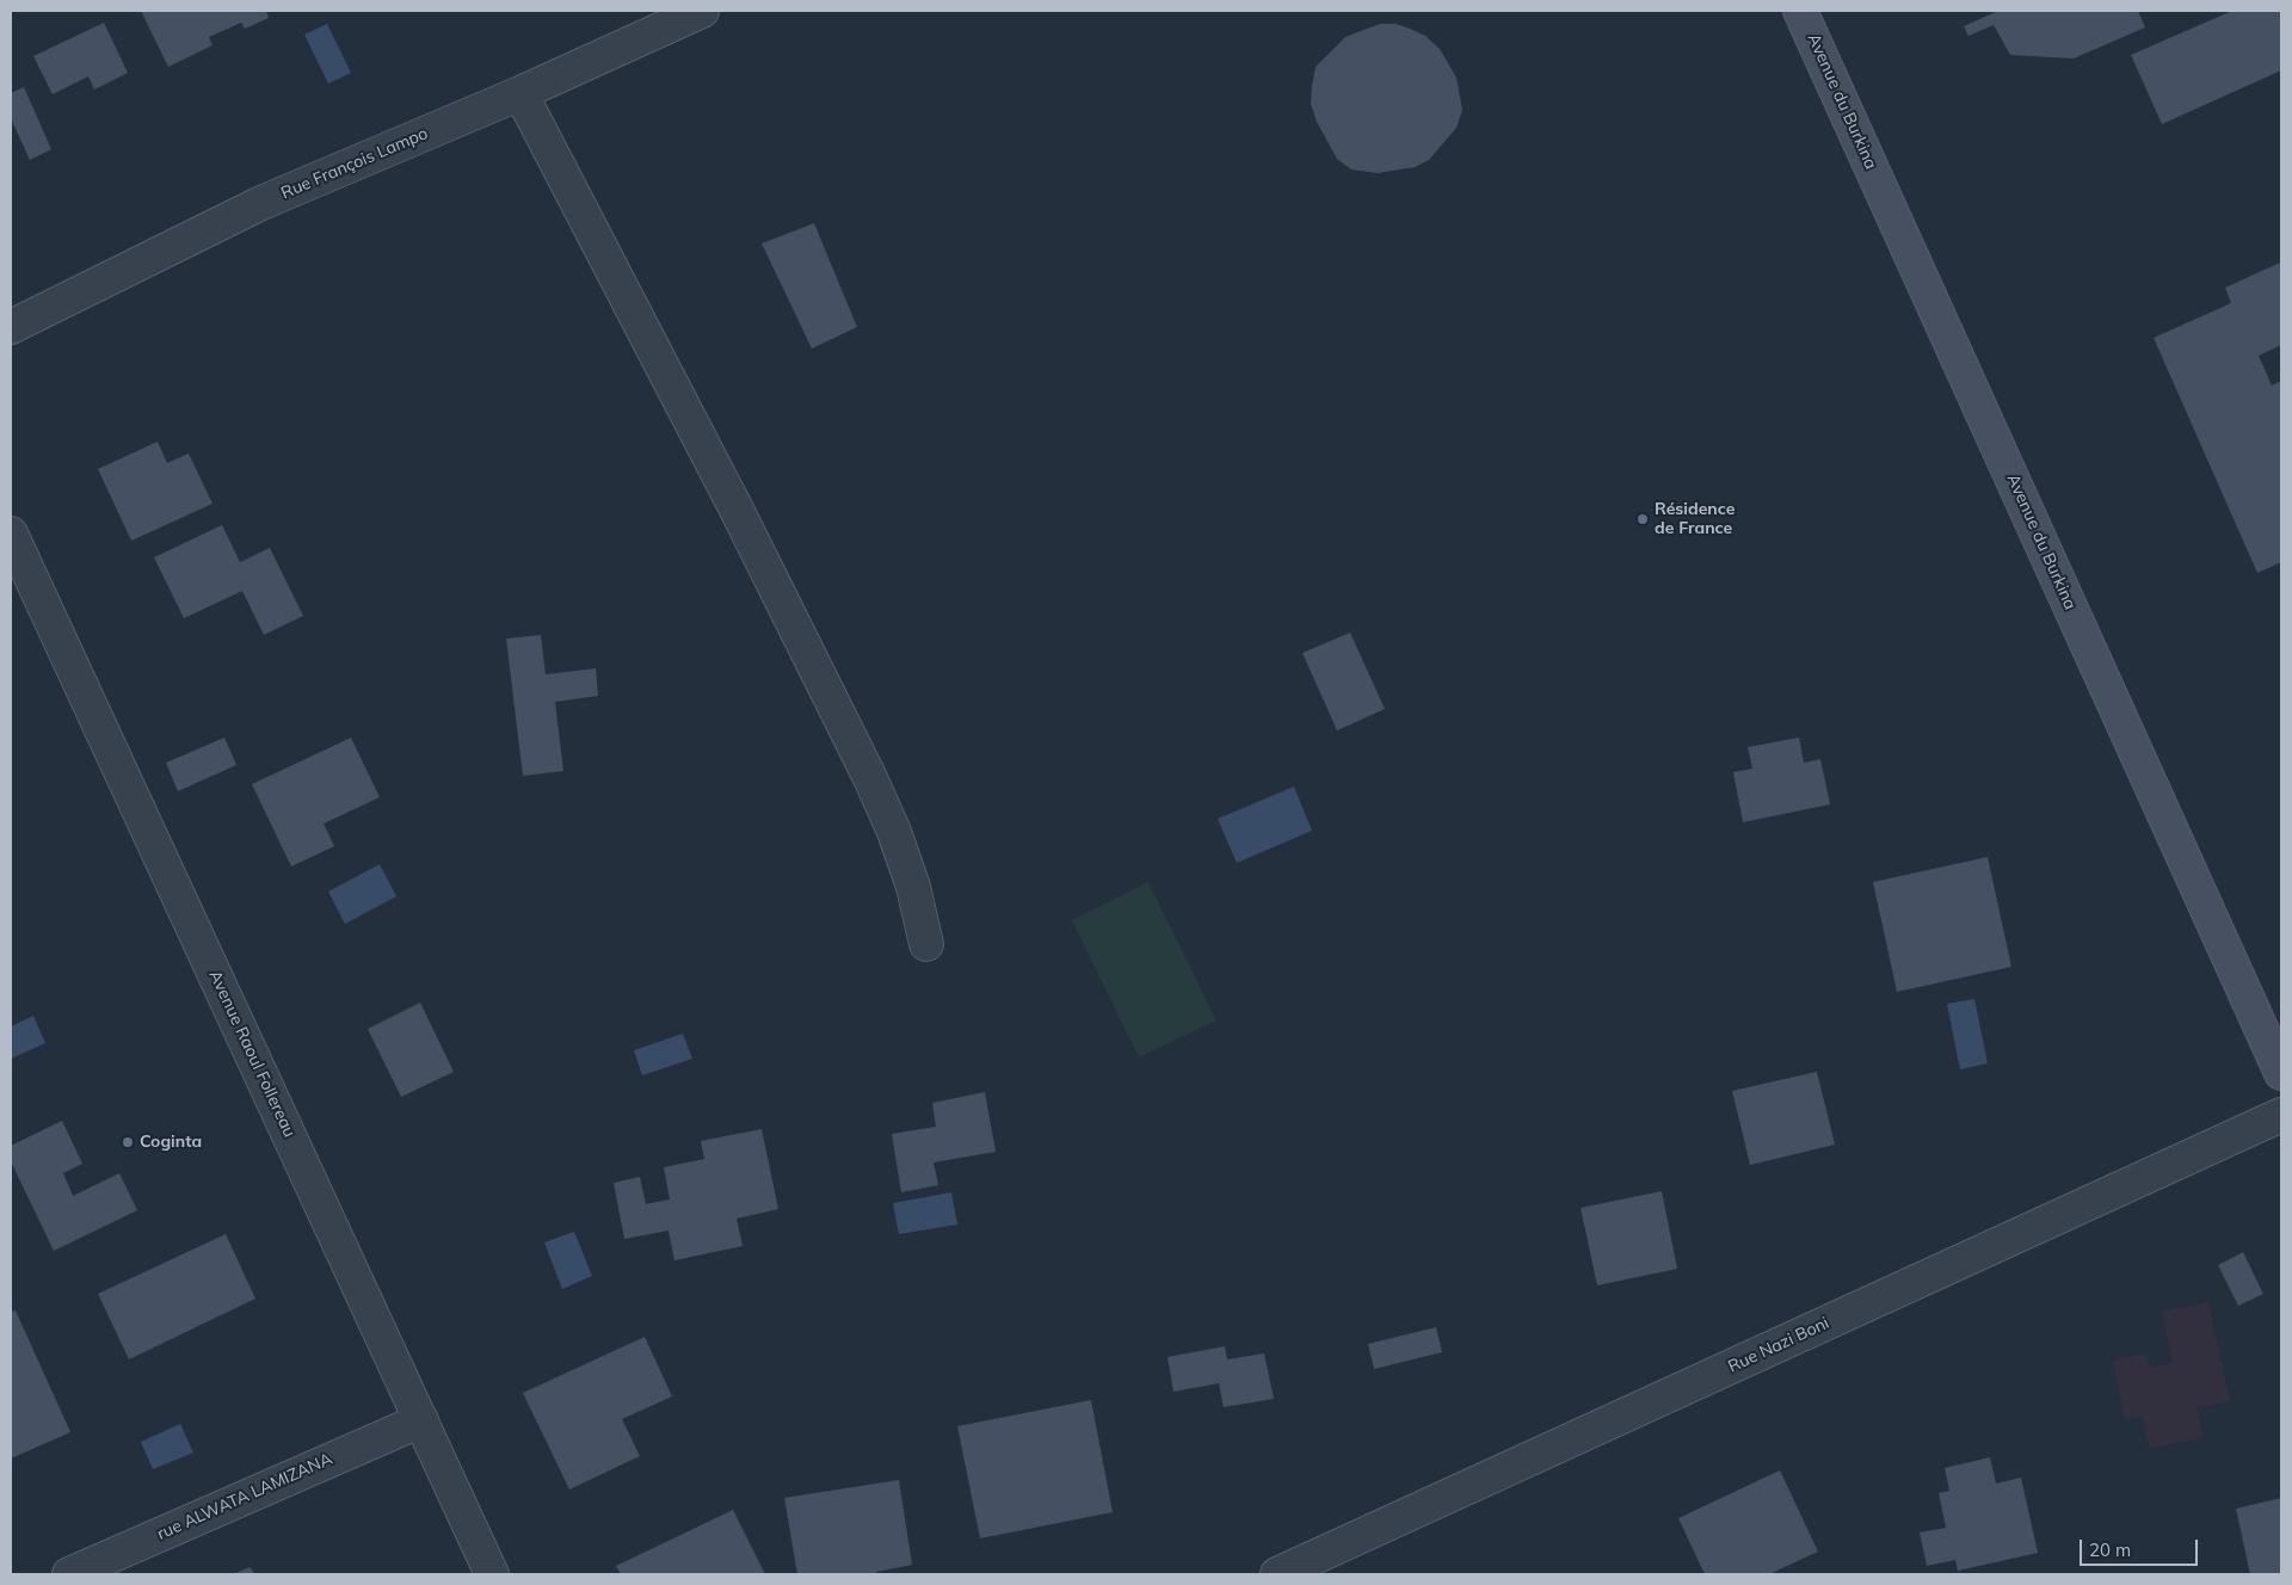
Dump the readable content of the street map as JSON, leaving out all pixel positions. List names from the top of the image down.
{
  "streets": {
    "main road": ["Avenue du Burkina"],
    "street": [
      "Rue François Lampo",
      "Avenue Raoul Follereau",
      "Rue Nazi Boni",
      "rue ALWATA LAMIZANA"
    ]
  },
  "crossings": [
    ["Avenue Raoul Follereau", "rue ALWATA LAMIZANA"]
  ],
  "places": ["Résidence de France", "Coginta"],
  "scale_bar": "20 m"
}
